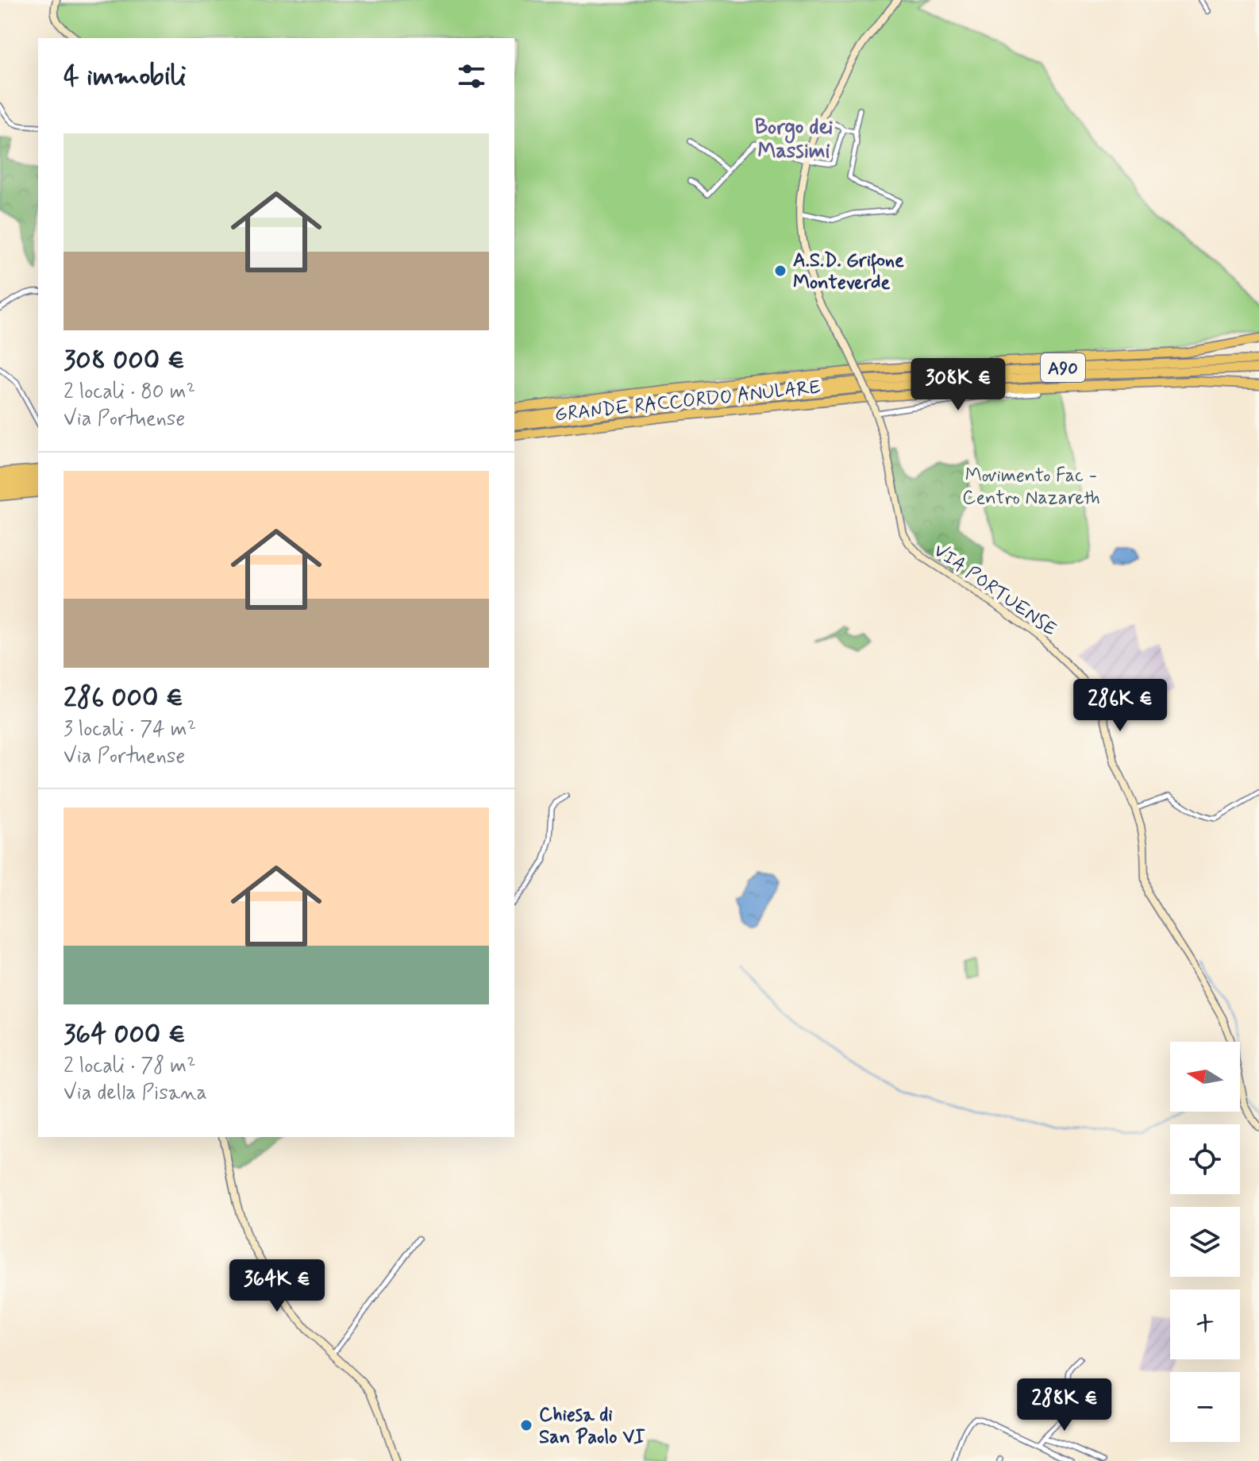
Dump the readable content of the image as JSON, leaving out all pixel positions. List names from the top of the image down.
{
  "streets": {
    "highway": ["A90", "GRANDE RACCORDO ANULARE"],
    "main road": ["VIA PORTUENSE"]
  },
  "crossings": [
    ["GRANDE RACCORDO ANULARE", "VIA PORTUENSE"]
  ],
  "districts": ["Borgo dei Massimi"],
  "parks": ["Movimento Fac - Centro Nazareth"],
  "places": ["A.S.D. Grifone Monteverde", "Chiesa di San Paolo VI"],
  "north": "left",
  "page": {
    "heading": "4 immobili",
    "list": [
      {
        "name": "308 000 €",
        "note": "2 locali · 80 m² · Via Portuense"
      },
      {
        "name": "286 000 €",
        "note": "3 locali · 74 m² · Via Portuense"
      },
      {
        "name": "364 000 €",
        "note": "2 locali · 78 m² · Via della Pisana"
      }
    ],
    "price": [
      "308K €",
      "286K €",
      "364K €",
      "288K €"
    ],
    "map_buttons": ["+", "−"]
  }
}
